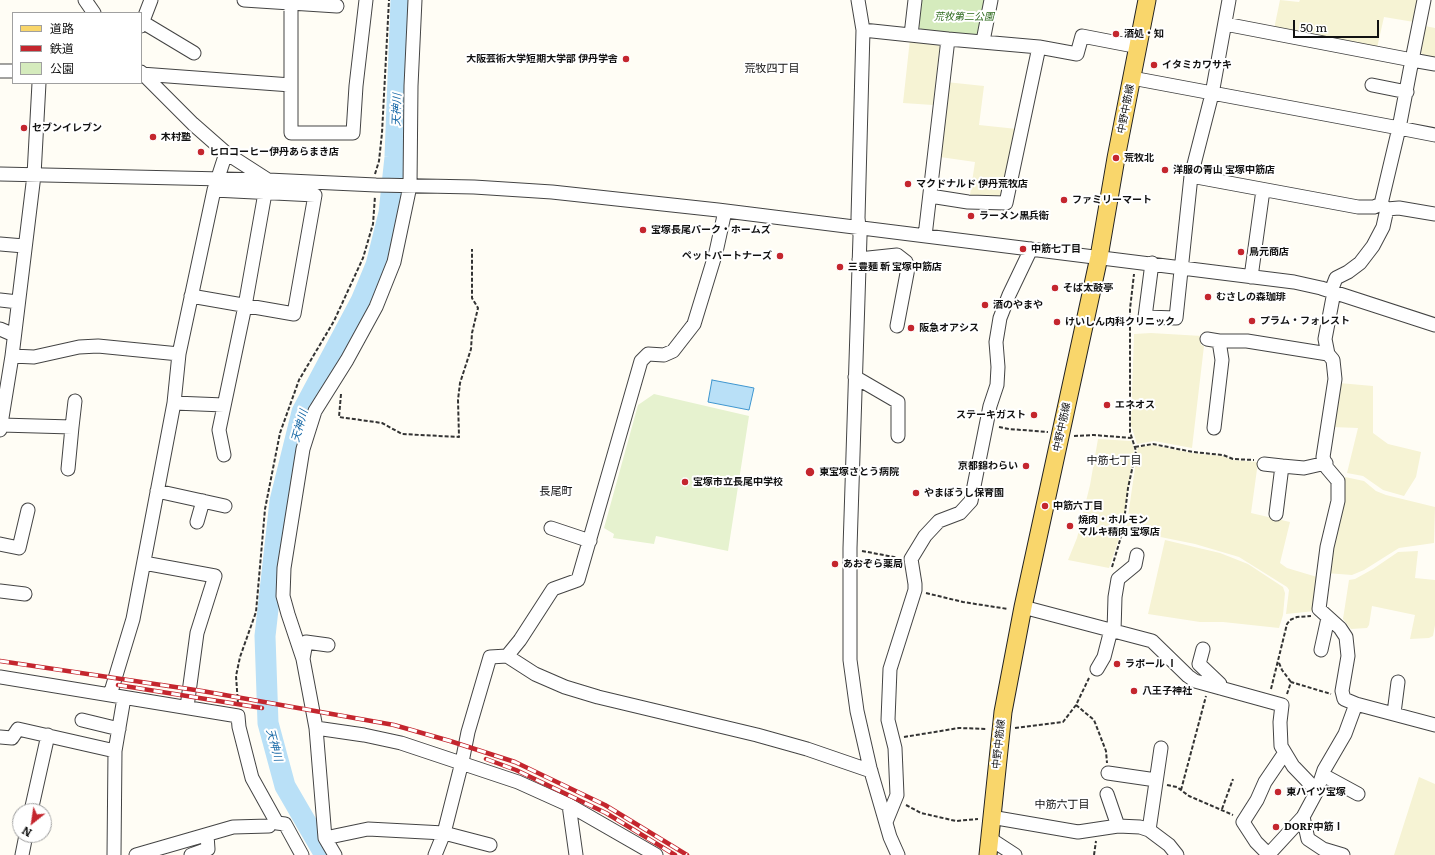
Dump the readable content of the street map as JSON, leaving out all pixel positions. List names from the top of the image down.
{
  "streets": {
    "main road": ["中野中筋線"]
  },
  "districts": [
    "荒牧四丁目",
    "中筋七丁目",
    "長尾町",
    "中筋六丁目"
  ],
  "water": ["天神川"],
  "parks": ["荒牧第二公園"],
  "places": [
    "酒処・知",
    "大阪芸術大学短期大学部 伊丹学舎",
    "イタミカワサキ",
    "セブンイレブン",
    "木村塾",
    "ヒロコーヒー伊丹あらまき店",
    "荒牧北",
    "洋服の青山 宝塚中筋店",
    "マクドナルド 伊丹荒牧店",
    "ファミリーマート",
    "ラーメン黒兵衛",
    "宝塚長尾パーク・ホームズ",
    "中筋七丁目",
    "鳥元商店",
    "ペットパートナーズ",
    "三豊麺 斬 宝塚中筋店",
    "そば太鼓亭",
    "むさしの森珈琲",
    "酒のやまや",
    "プラム・フォレスト",
    "けいしん内科クリニック",
    "阪急オアシス",
    "エネオス",
    "ステーキガスト",
    "京都錦わらい",
    "東宝塚さとう病院",
    "宝塚市立長尾中学校",
    "やまぼうし保育園",
    "中筋六丁目",
    "焼肉・ホルモン マルキ精肉 宝塚店",
    "あおぞら薬局",
    "ラポール Ⅰ",
    "八王子神社",
    "東ハイツ宝塚",
    "DORF中筋Ⅰ"
  ],
  "legend": ["道路", "鉄道", "公園"],
  "scale_bar": "50 m",
  "north": "bottom left"
}
